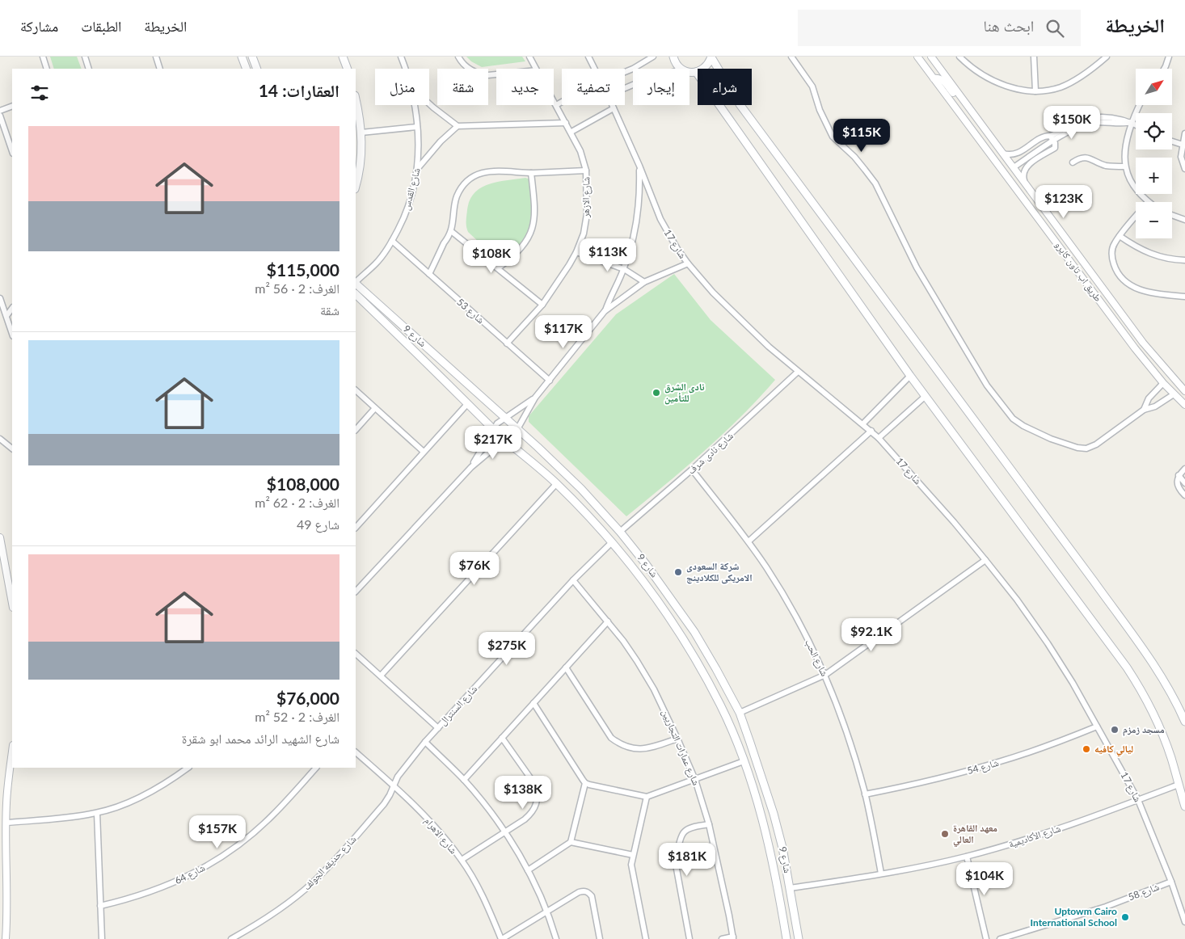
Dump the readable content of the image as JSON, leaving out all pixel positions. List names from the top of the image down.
{
  "streets": {
    "main road": ["شارع 9"],
    "street": [
      "شارع القدس",
      "شارع الازهر",
      "شارع 17",
      "طريق اب تاون كايرو",
      "شارع 53",
      "شارع نادى شرف",
      "شارع الحب",
      "شارع السنترال",
      "شارع عمارات التجاريين",
      "شارع 54",
      "شارع الاهرام",
      "شارع الأكاديمية",
      "شارع حديقه الجولف",
      "شارع 64",
      "شارع 58"
    ]
  },
  "crossings": [
    ["شارع القدس", "شارع 53"],
    ["شارع الازهر", "شارع 53"],
    ["شارع 17", "شارع نادى شرف"],
    ["شارع 17", "شارع 54"],
    ["شارع 17", "شارع الأكاديمية"],
    ["شارع 17", "شارع 58"],
    ["شارع 9", "شارع نادى شرف"],
    ["شارع 9", "شارع السنترال"],
    ["شارع 9", "شارع الأكاديمية"],
    ["شارع نادى شرف", "شارع الحب"],
    ["شارع الحب", "شارع 54"],
    ["شارع الحب", "شارع الأكاديمية"],
    ["شارع السنترال", "شارع عمارات التجاريين"],
    ["شارع السنترال", "شارع الاهرام"],
    ["شارع السنترال", "شارع حديقه الجولف"],
    ["شارع الاهرام", "شارع حديقه الجولف"]
  ],
  "places": [
    "نادى الشرق للتأمين",
    "شركة السعودى الامريكى للكلادينج",
    "مسجد زمزم",
    "ليالي كافيه",
    "معهد القاهرة العالي",
    "Uptowm Cairo International School"
  ],
  "north": "top right",
  "page": {
    "header": "الخريطة",
    "search": "ابحث هنا",
    "nav": ["الخريطة", "الطبقات", "مشاركة"],
    "map_buttons": ["+", "−"],
    "chip": [
      "شراء",
      "إيجار",
      "تصفية",
      "جديد",
      "شقة",
      "منزل"
    ],
    "heading": "العقارات: 14",
    "price": [
      "$150K",
      "$115K",
      "$123K",
      "$113K",
      "$108K",
      "$117K",
      "$217K",
      "$76K",
      "$92.1K",
      "$275K",
      "$138K",
      "$157K",
      "$181K",
      "$104K"
    ],
    "list": [
      {
        "name": "$115,000",
        "note": "الغرف: 2 · 56 m² · شقة"
      },
      {
        "name": "$108,000",
        "note": "الغرف: 2 · 62 m² · شارع 49"
      },
      {
        "name": "$76,000",
        "note": "الغرف: 2 · 52 m² · شارع الشهيد الرائد محمد ابو شقرة"
      }
    ]
  }
}
